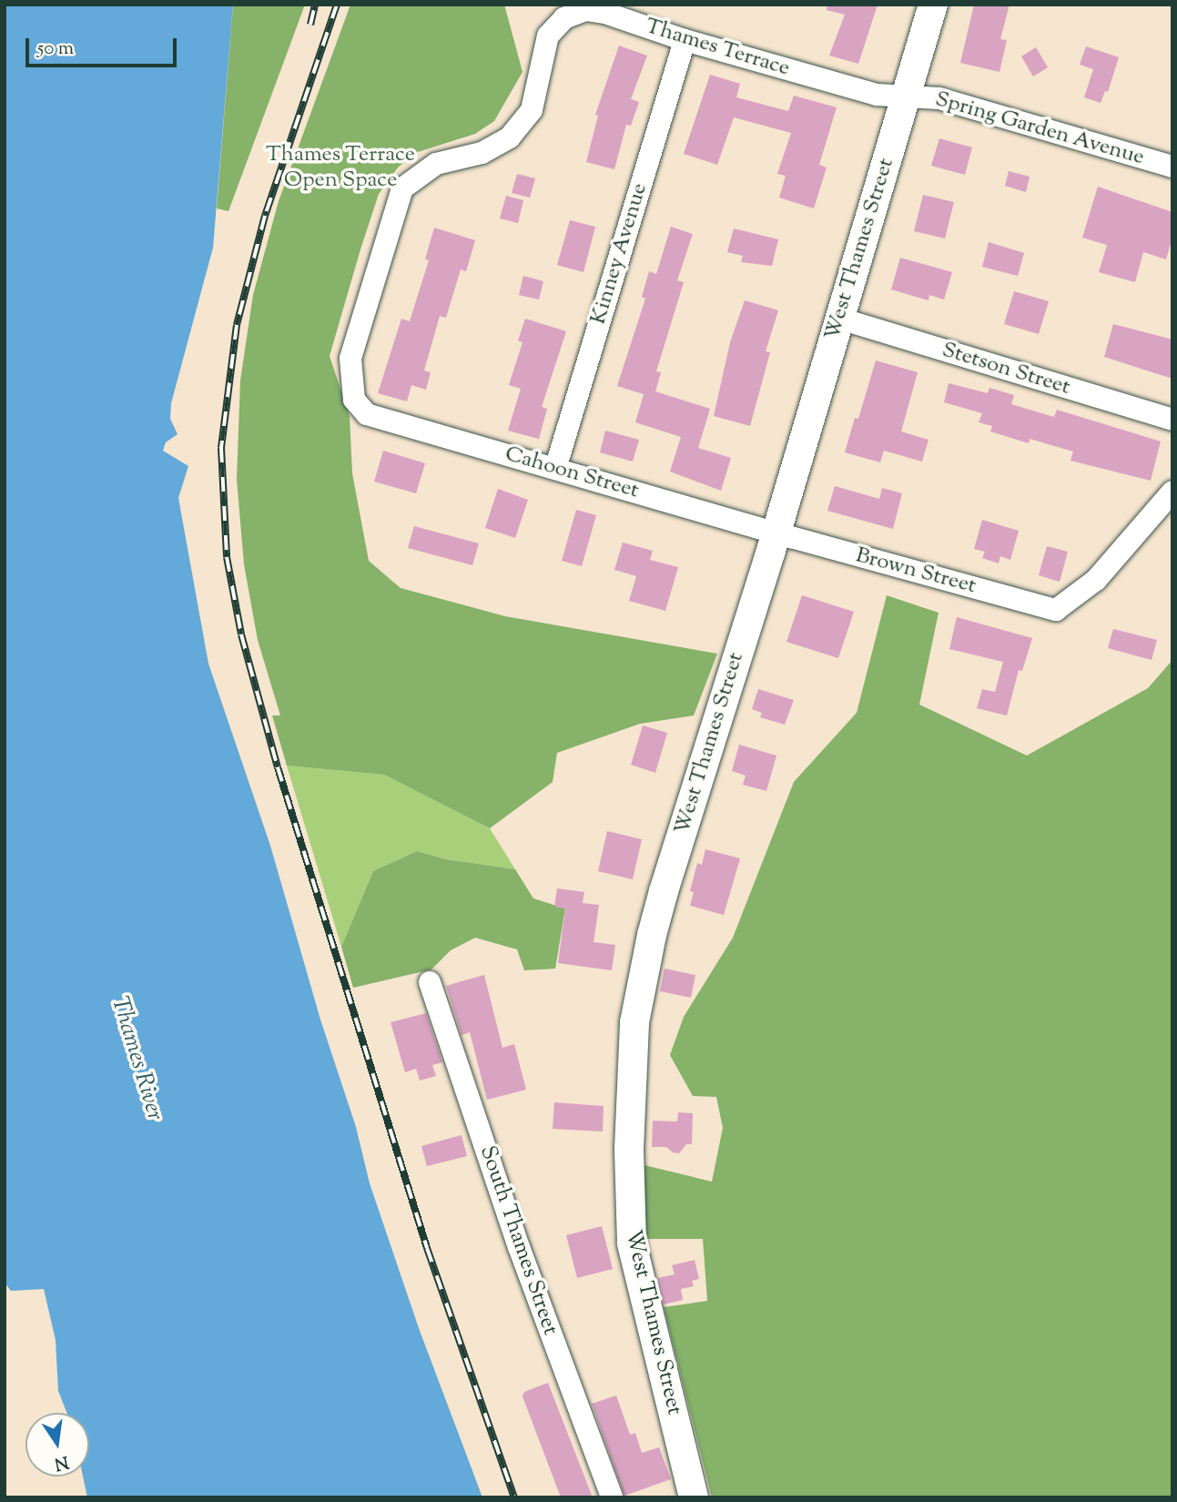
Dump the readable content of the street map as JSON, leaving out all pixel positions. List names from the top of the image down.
{
  "streets": {
    "main road": ["West Thames Street"],
    "street": [
      "Thames Terrace",
      "Spring Garden Avenue",
      "Kinney Avenue",
      "Stetson Street",
      "Cahoon Street",
      "Brown Street",
      "South Thames Street"
    ]
  },
  "crossings": [
    ["Thames Terrace", "Spring Garden Avenue"],
    ["Thames Terrace", "West Thames Street"],
    ["Thames Terrace", "Kinney Avenue"],
    ["Thames Terrace", "Cahoon Street"],
    ["Spring Garden Avenue", "West Thames Street"],
    ["West Thames Street", "Stetson Street"],
    ["West Thames Street", "Cahoon Street"],
    ["West Thames Street", "Brown Street"],
    ["Kinney Avenue", "Cahoon Street"],
    ["Cahoon Street", "Brown Street"]
  ],
  "water": ["Thames River"],
  "parks": ["Thames Terrace Open Space"],
  "scale_bar": "50 m",
  "north": "bottom"
}
